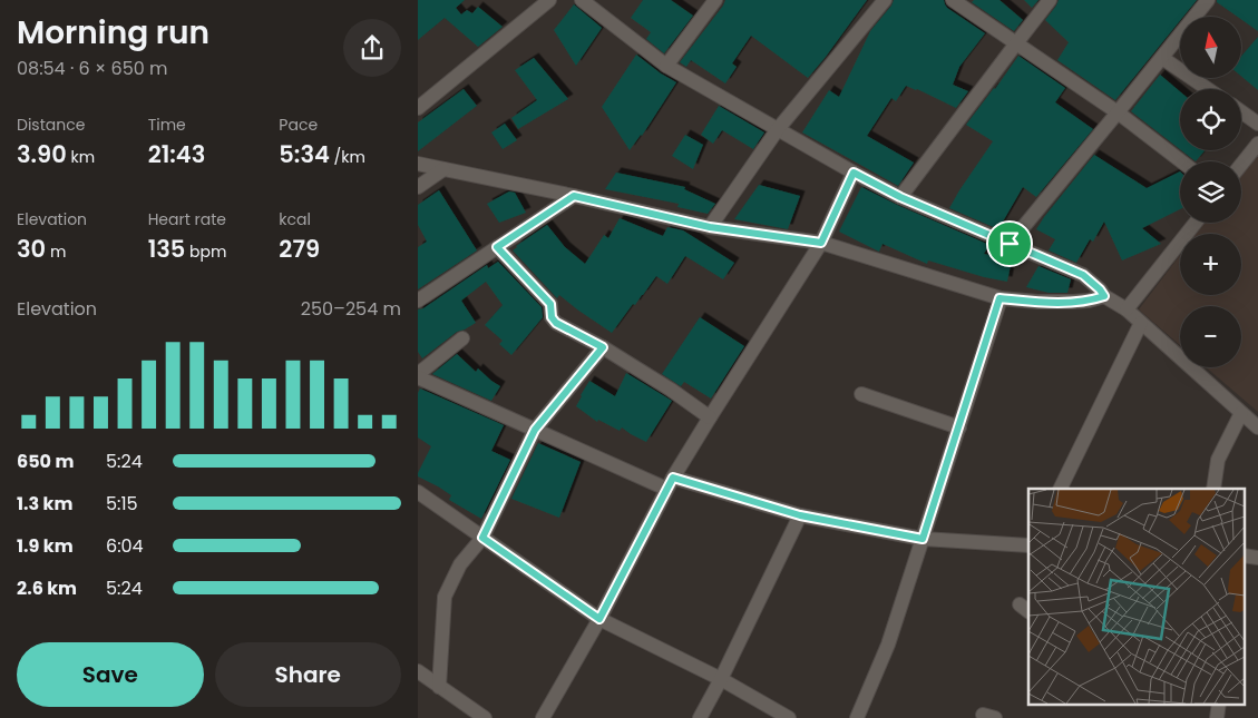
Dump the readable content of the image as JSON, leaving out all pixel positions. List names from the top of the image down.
{
  "north": "top",
  "page": {
    "heading": ["Morning run", "08:54 · 6 × 650 m"],
    "map_buttons": ["+", "−"],
    "stats": [
      ["Distance", "3.90 km"],
      ["Time", "21:43"],
      ["Pace", "5:34 /km"],
      ["Elevation", "30 m"],
      ["Heart rate", "135 bpm"],
      ["kcal", "279"]
    ],
    "chart": ["Elevation", "250–254 m"],
    "list": [
      {
        "name": "650 m",
        "note": "5:24"
      },
      {
        "name": "1.3 km",
        "note": "5:15"
      },
      {
        "name": "1.9 km",
        "note": "6:04"
      },
      {
        "name": "2.6 km",
        "note": "5:24"
      }
    ],
    "buttons": ["Save", "Share"]
  }
}
